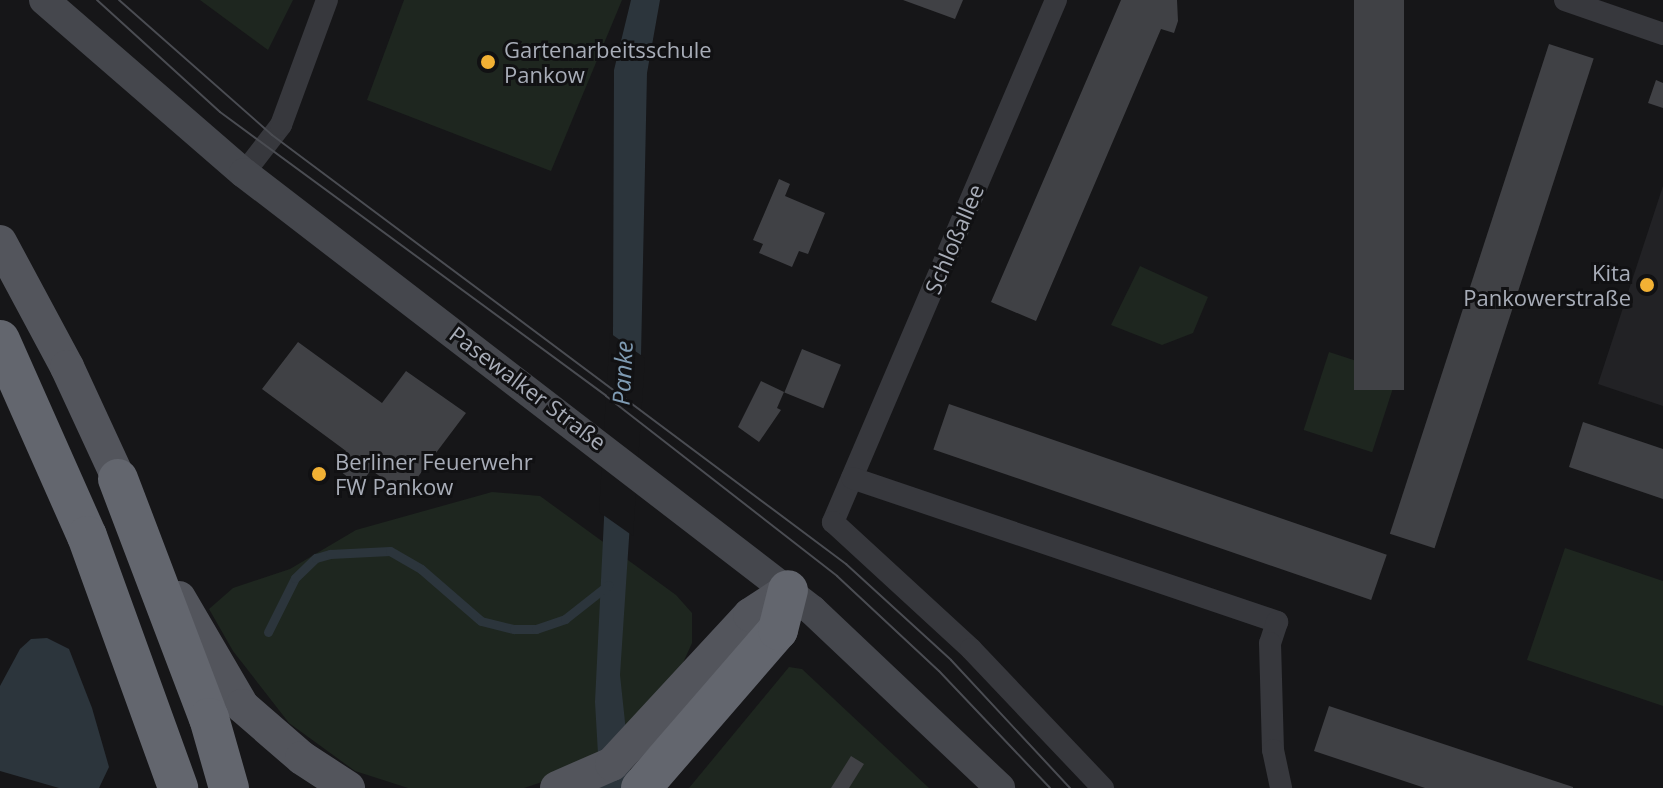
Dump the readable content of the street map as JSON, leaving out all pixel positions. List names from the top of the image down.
{
  "streets": {
    "main road": ["Pasewalker Straße"],
    "street": ["Schloßallee"]
  },
  "water": ["Panke"],
  "places": ["Gartenarbeitsschule Pankow", "Kita Pankowerstraße", "Berliner Feuerwehr FW Pankow"]
}
